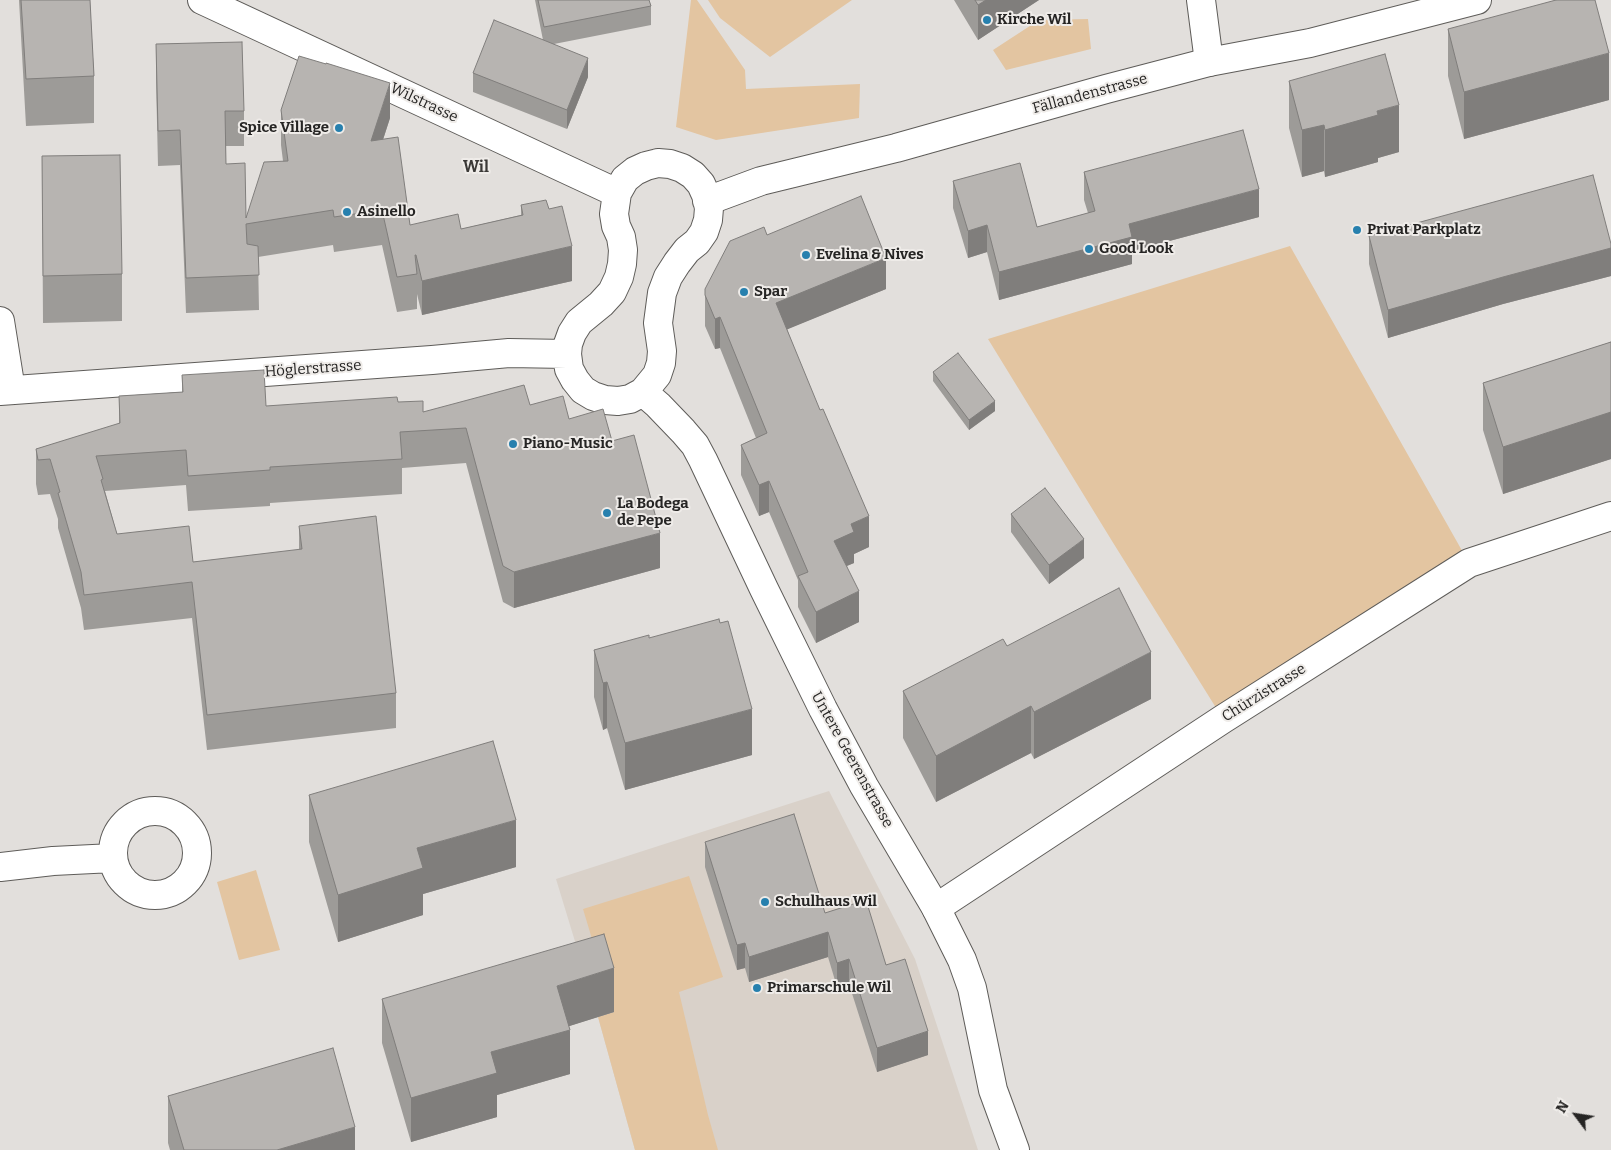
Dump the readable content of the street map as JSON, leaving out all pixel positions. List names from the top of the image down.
{
  "streets": {
    "street": [
      "Fällandenstrasse",
      "Wilstrasse",
      "Höglerstrasse",
      "Chürzistrasse",
      "Untere Geerenstrasse"
    ]
  },
  "crossings": [
    ["Chürzistrasse", "Untere Geerenstrasse"]
  ],
  "districts": ["Wil"],
  "places": [
    "Kirche Wil",
    "Spice Village",
    "Asinello",
    "Privat Parkplatz",
    "Good Look",
    "Evelina & Nives",
    "Spar",
    "Piano-Music",
    "La Bodega de Pepe",
    "Schulhaus Wil",
    "Primarschule Wil"
  ],
  "north": "top left"
}
